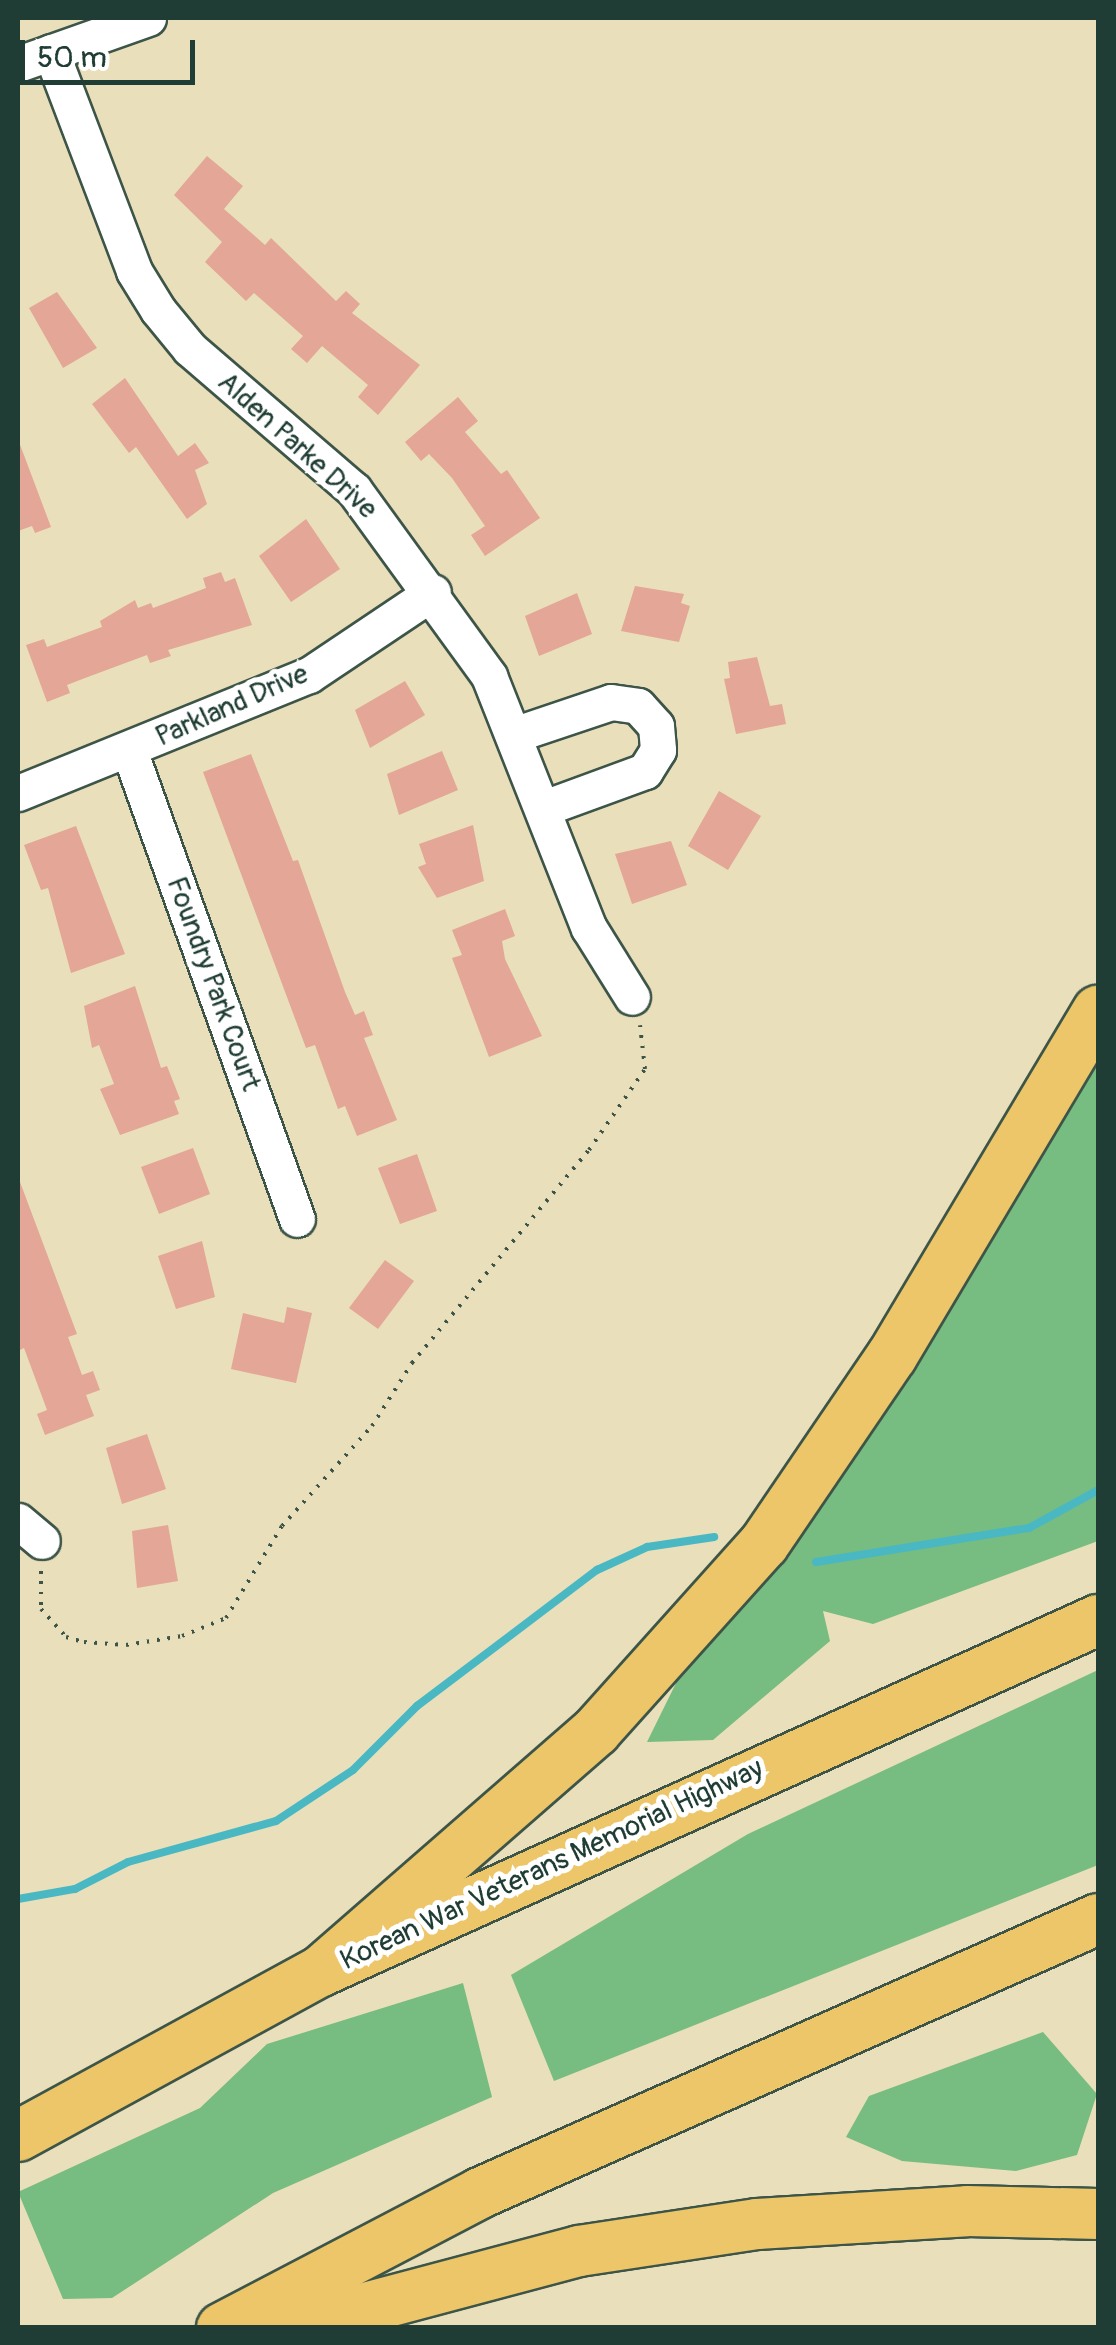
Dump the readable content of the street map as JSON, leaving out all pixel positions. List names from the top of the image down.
{
  "streets": {
    "highway": ["Korean War Veterans Memorial Highway"],
    "street": ["Alden Parke Drive", "Parkland Drive", "Foundry Park Court"]
  },
  "crossings": [
    ["Alden Parke Drive", "Parkland Drive"],
    ["Parkland Drive", "Foundry Park Court"]
  ],
  "scale_bar": "50 m"
}
